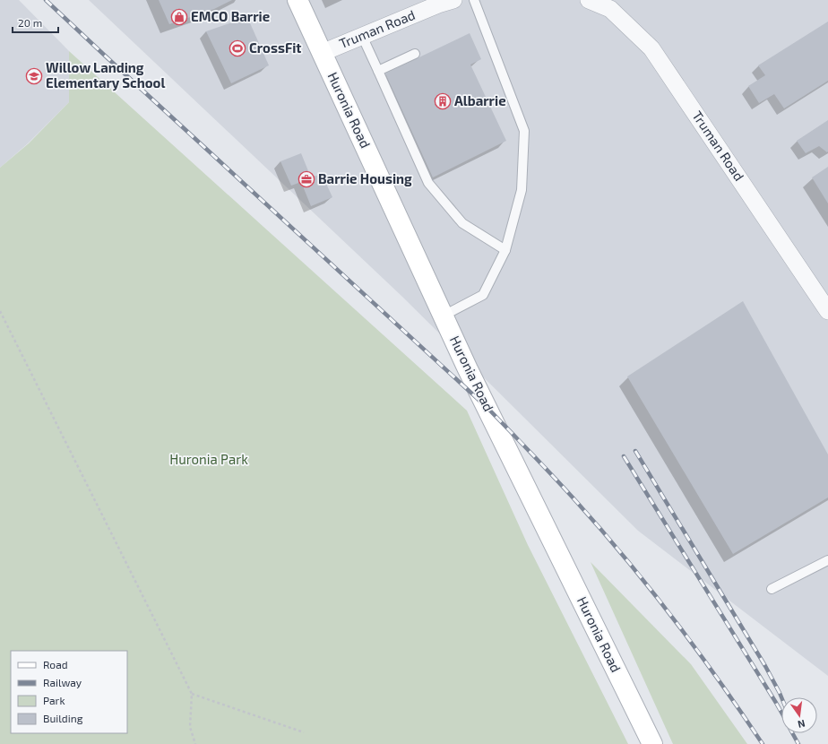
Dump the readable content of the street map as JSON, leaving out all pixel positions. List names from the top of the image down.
{
  "streets": {
    "main road": ["Huronia Road"],
    "street": ["Truman Road"]
  },
  "crossings": [
    ["Truman Road", "Huronia Road"]
  ],
  "parks": ["Huronia Park"],
  "places": {
    "shop": ["EMCO Barrie"],
    "sports": ["CrossFit"],
    "school or university": ["Willow Landing Elementary School"],
    "building": ["Albarrie"],
    "office": ["Barrie Housing"]
  },
  "legend": [
    "Road",
    "Railway",
    "Park",
    "Building"
  ],
  "scale_bar": "20 m",
  "north": "bottom"
}
